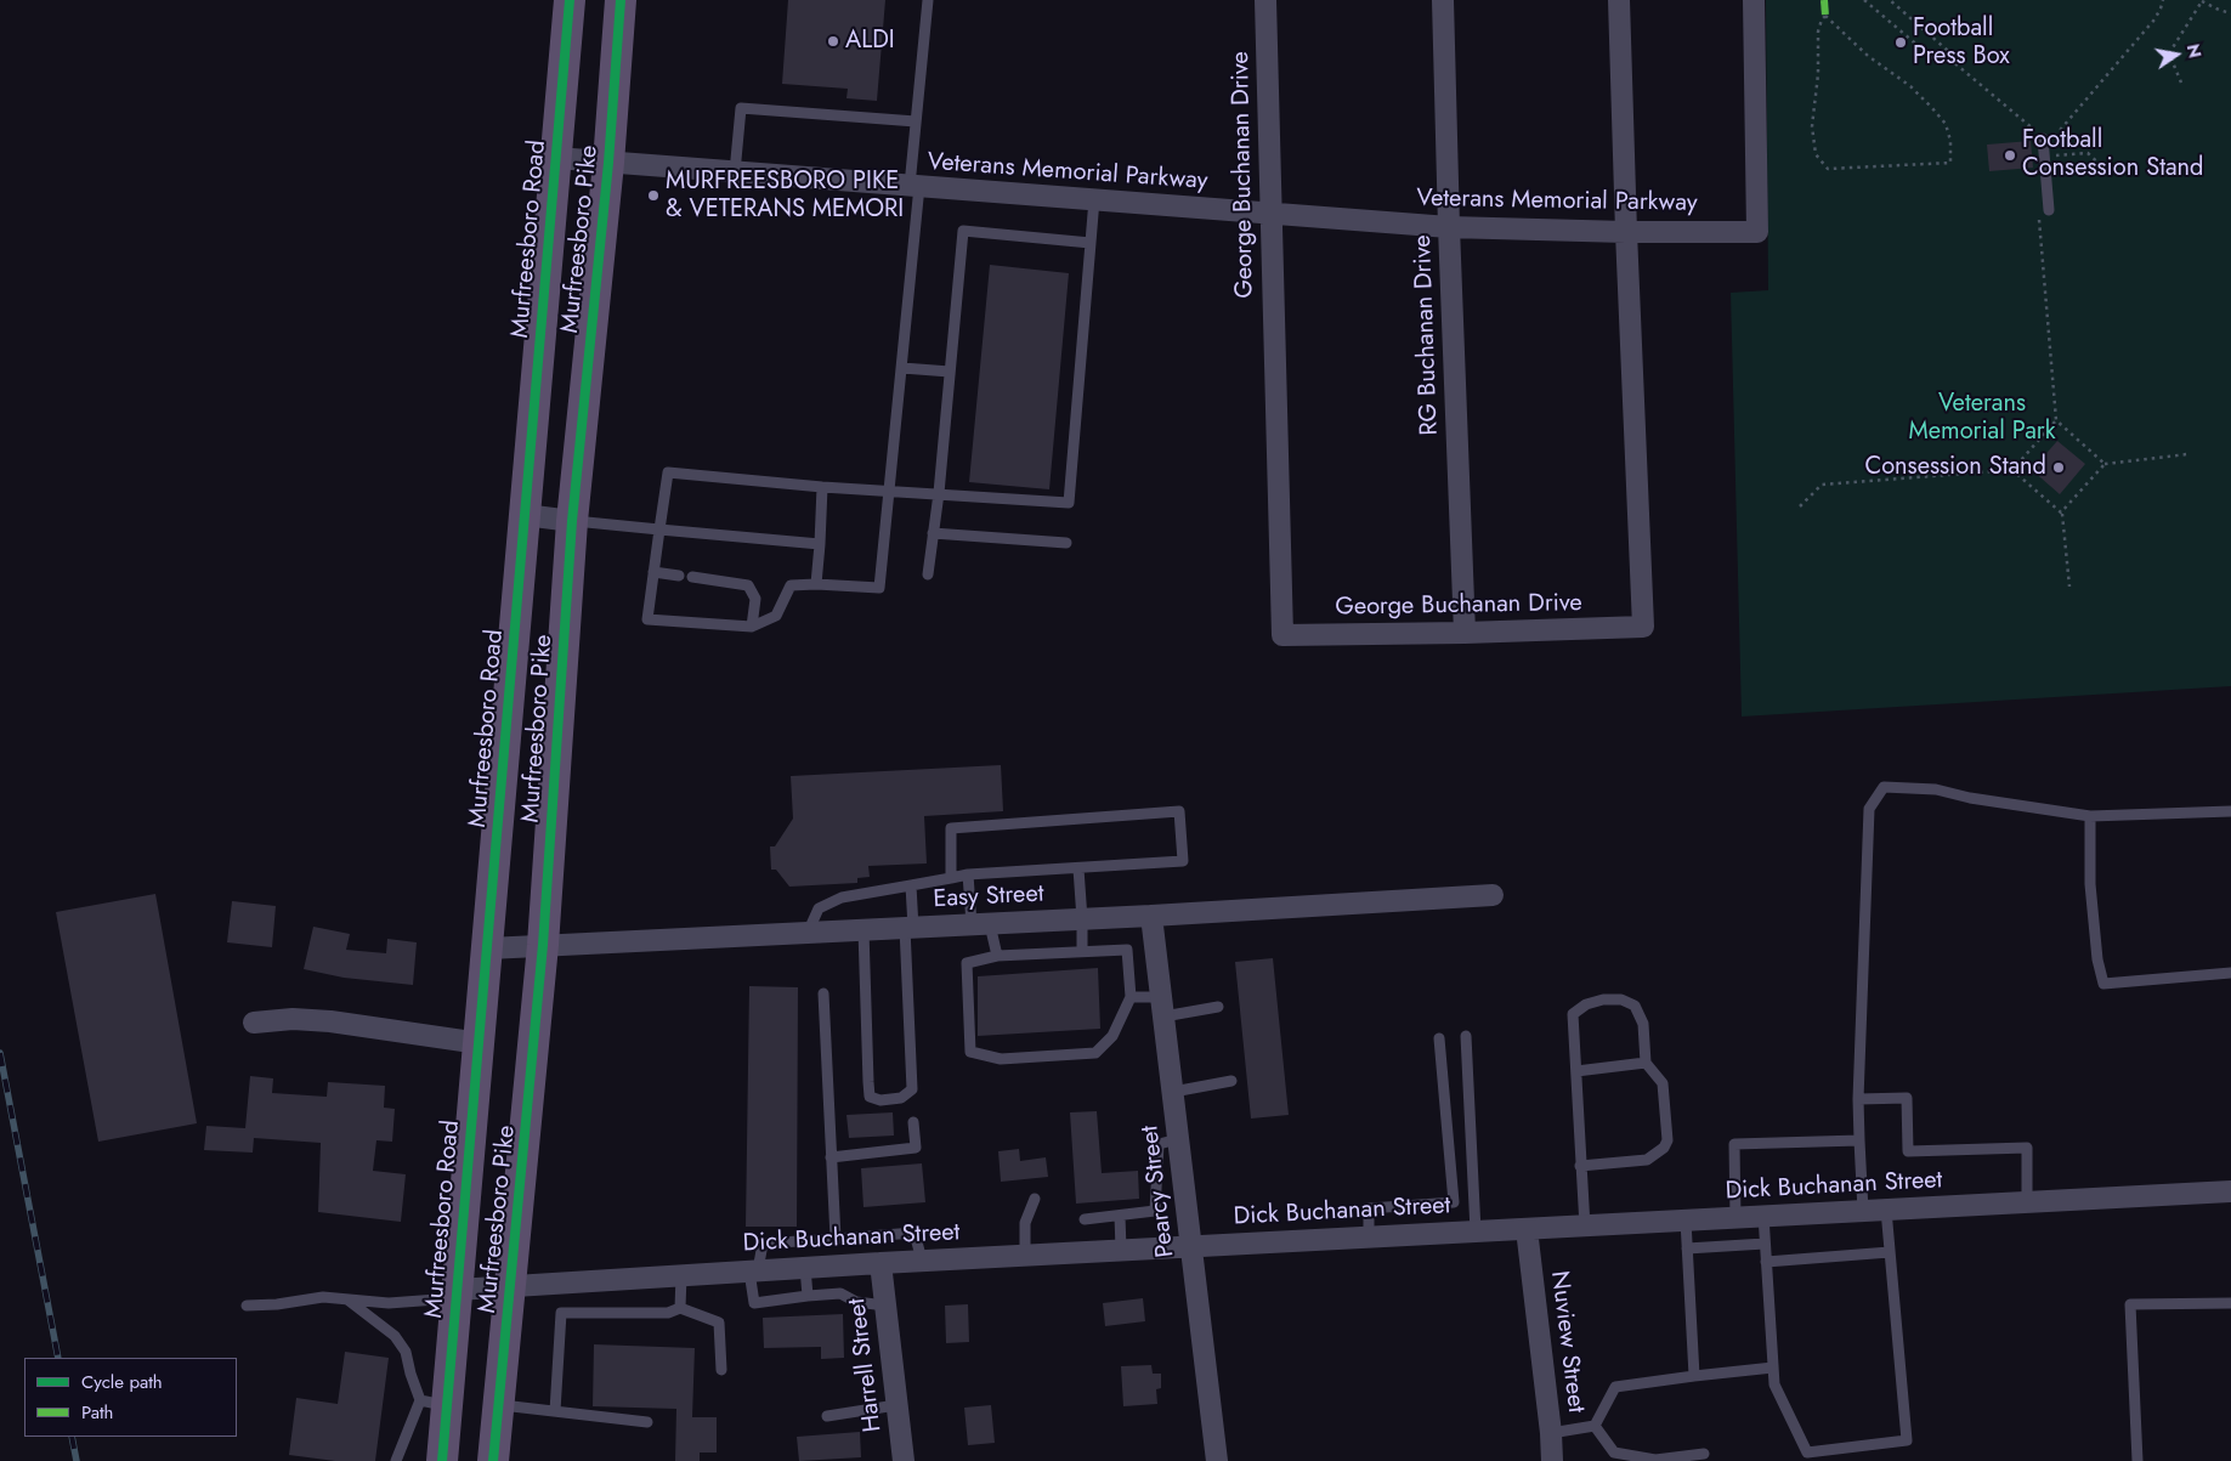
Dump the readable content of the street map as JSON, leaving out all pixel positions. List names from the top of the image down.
{
  "streets": {
    "main road": ["Murfreesboro Road", "Murfreesboro Pike"],
    "street": [
      "Veterans Memorial Parkway",
      "George Buchanan Drive",
      "RG Buchanan Drive",
      "Easy Street",
      "Dick Buchanan Street",
      "Pearcy Street",
      "Nuview Street",
      "Harrell Street"
    ]
  },
  "crossings": [
    ["Veterans Memorial Parkway", "George Buchanan Drive"],
    ["Veterans Memorial Parkway", "Murfreesboro Road"],
    ["Veterans Memorial Parkway", "Murfreesboro Pike"],
    ["Veterans Memorial Parkway", "RG Buchanan Drive"],
    ["George Buchanan Drive", "RG Buchanan Drive"],
    ["Murfreesboro Road", "Easy Street"],
    ["Murfreesboro Road", "Dick Buchanan Street"],
    ["Murfreesboro Pike", "Easy Street"],
    ["Murfreesboro Pike", "Dick Buchanan Street"],
    ["Easy Street", "Pearcy Street"],
    ["Dick Buchanan Street", "Pearcy Street"],
    ["Dick Buchanan Street", "Nuview Street"],
    ["Dick Buchanan Street", "Harrell Street"]
  ],
  "parks": ["Veterans Memorial Park"],
  "places": [
    "ALDI",
    "Football Press Box",
    "Football Consession Stand",
    "MURFREESBORO PIKE & VETERANS MEMORI",
    "Consession Stand"
  ],
  "legend": ["Cycle path", "Path"],
  "north": "right"
}
